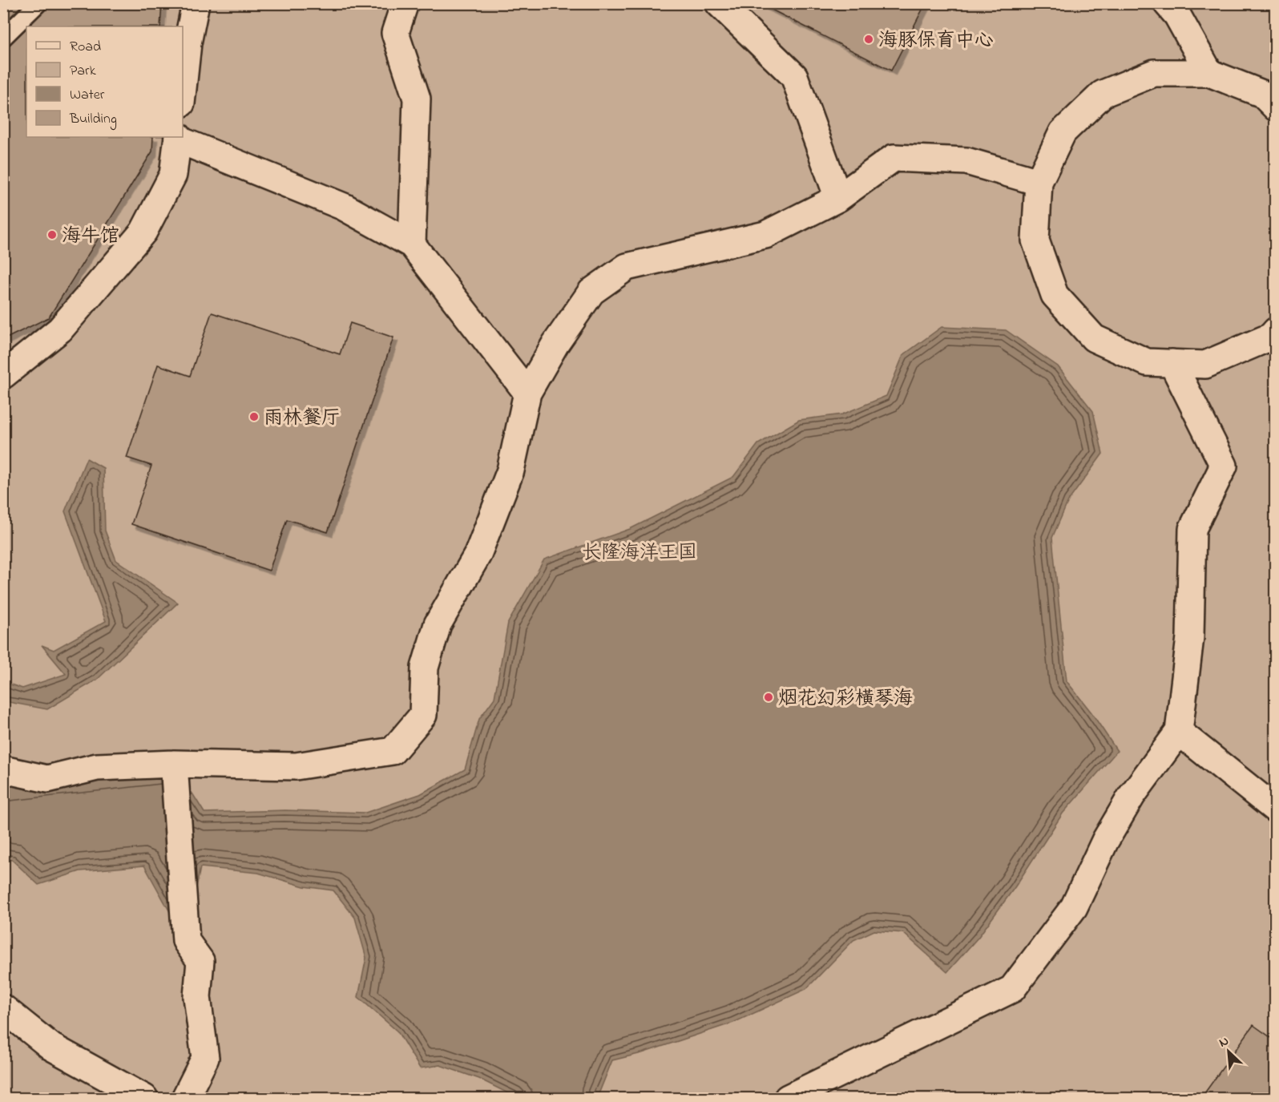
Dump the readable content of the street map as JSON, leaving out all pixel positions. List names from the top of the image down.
{
  "parks": ["长隆海洋王国"],
  "places": [
    "海豚保育中心",
    "海牛馆",
    "雨林餐厅",
    "烟花幻彩横琴海"
  ],
  "legend": [
    "Road",
    "Park",
    "Water",
    "Building"
  ],
  "north": "top left"
}
